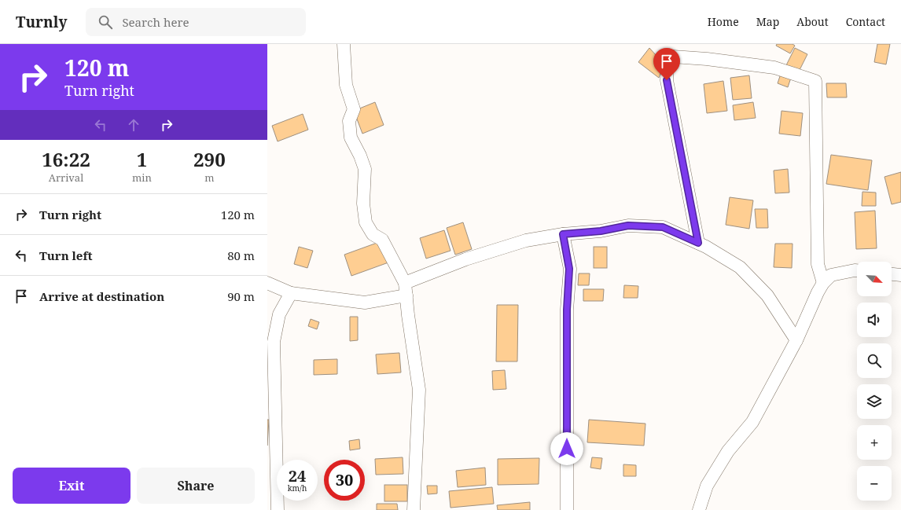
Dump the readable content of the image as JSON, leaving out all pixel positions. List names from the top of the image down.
{
  "north": "bottom right",
  "page": {
    "header": "Turnly",
    "search": "Search here",
    "nav": [
      "Home",
      "Map",
      "About",
      "Contact"
    ],
    "turn": ["120 m", "Turn right"],
    "eta": [
      "16:22",
      "Arrival",
      "1",
      "min",
      "290",
      "m"
    ],
    "list": [
      {
        "name": "Turn right",
        "value": "120 m"
      },
      {
        "name": "Turn left",
        "value": "80 m"
      },
      {
        "name": "Arrive at destination",
        "value": "90 m"
      }
    ],
    "map_buttons": ["+", "−"],
    "speed": "24 km/h",
    "limit": "30",
    "buttons": ["Exit", "Share"]
  }
}
